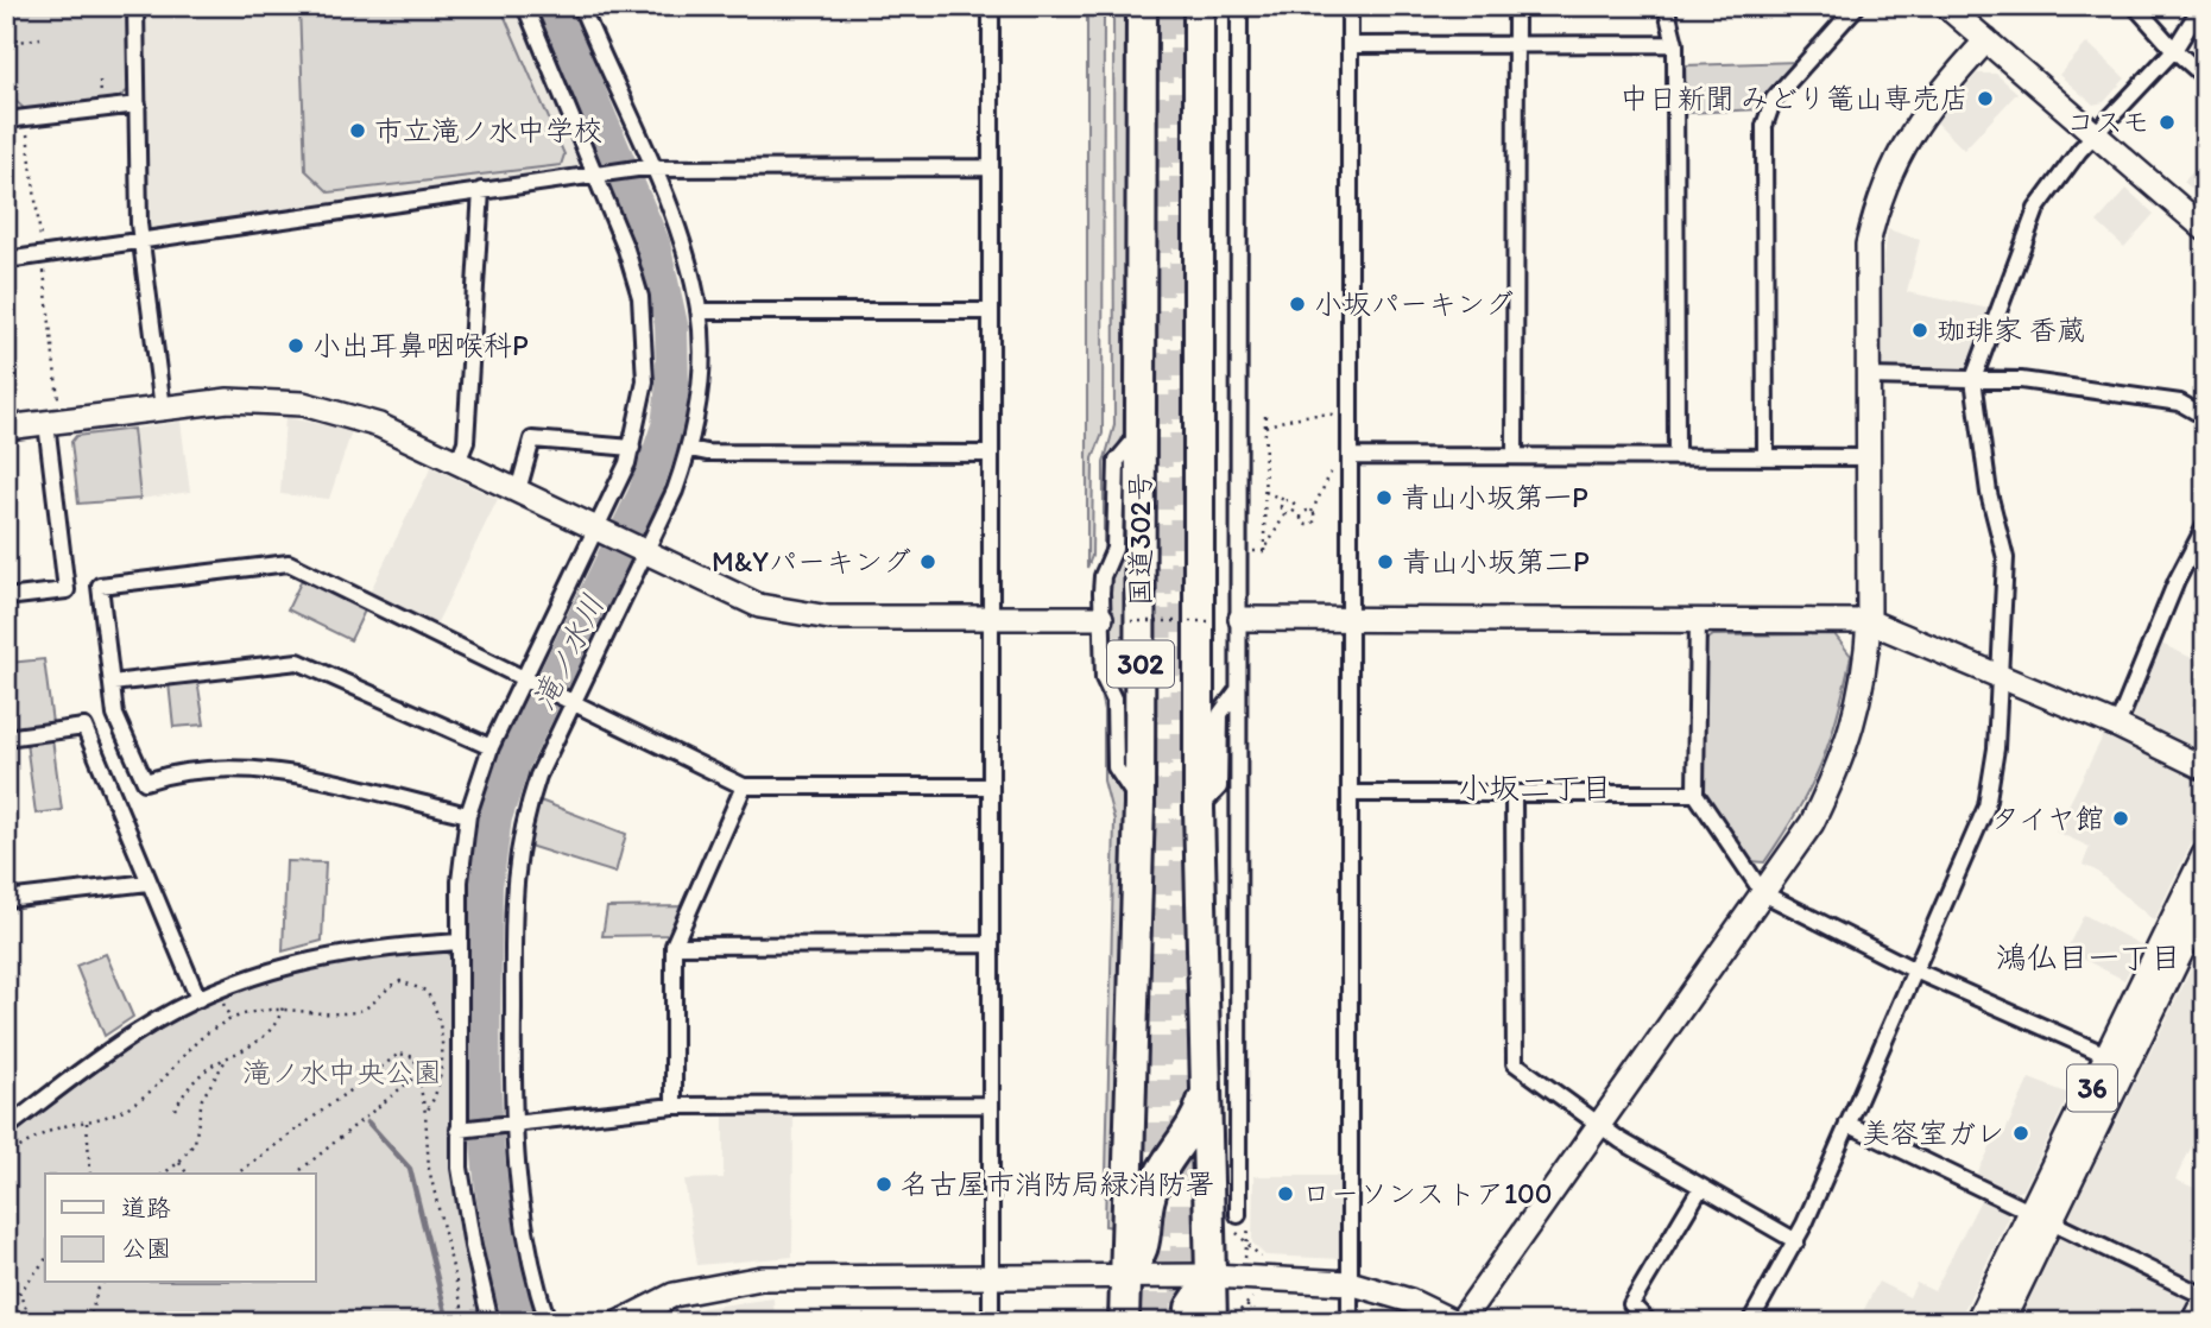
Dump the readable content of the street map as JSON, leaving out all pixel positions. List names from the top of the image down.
{
  "streets": {
    "highway": ["国道302号", "302"],
    "main road": ["36"]
  },
  "districts": ["小坂二丁目", "鴻仏目一丁目"],
  "water": ["滝ノ水川"],
  "parks": ["滝ノ水中央公園"],
  "places": [
    "中日新聞 みどり篭山専売店",
    "コスモ",
    "市立滝ノ水中学校",
    "小坂パーキング",
    "珈琲家 香蔵",
    "小出耳鼻咽喉科P",
    "青山小坂第一P",
    "M&Yパーキング",
    "青山小坂第二P",
    "タイヤ館",
    "美容室ガレ",
    "名古屋市消防局緑消防署",
    "ローソンストア100"
  ],
  "legend": ["道路", "公園"]
}
